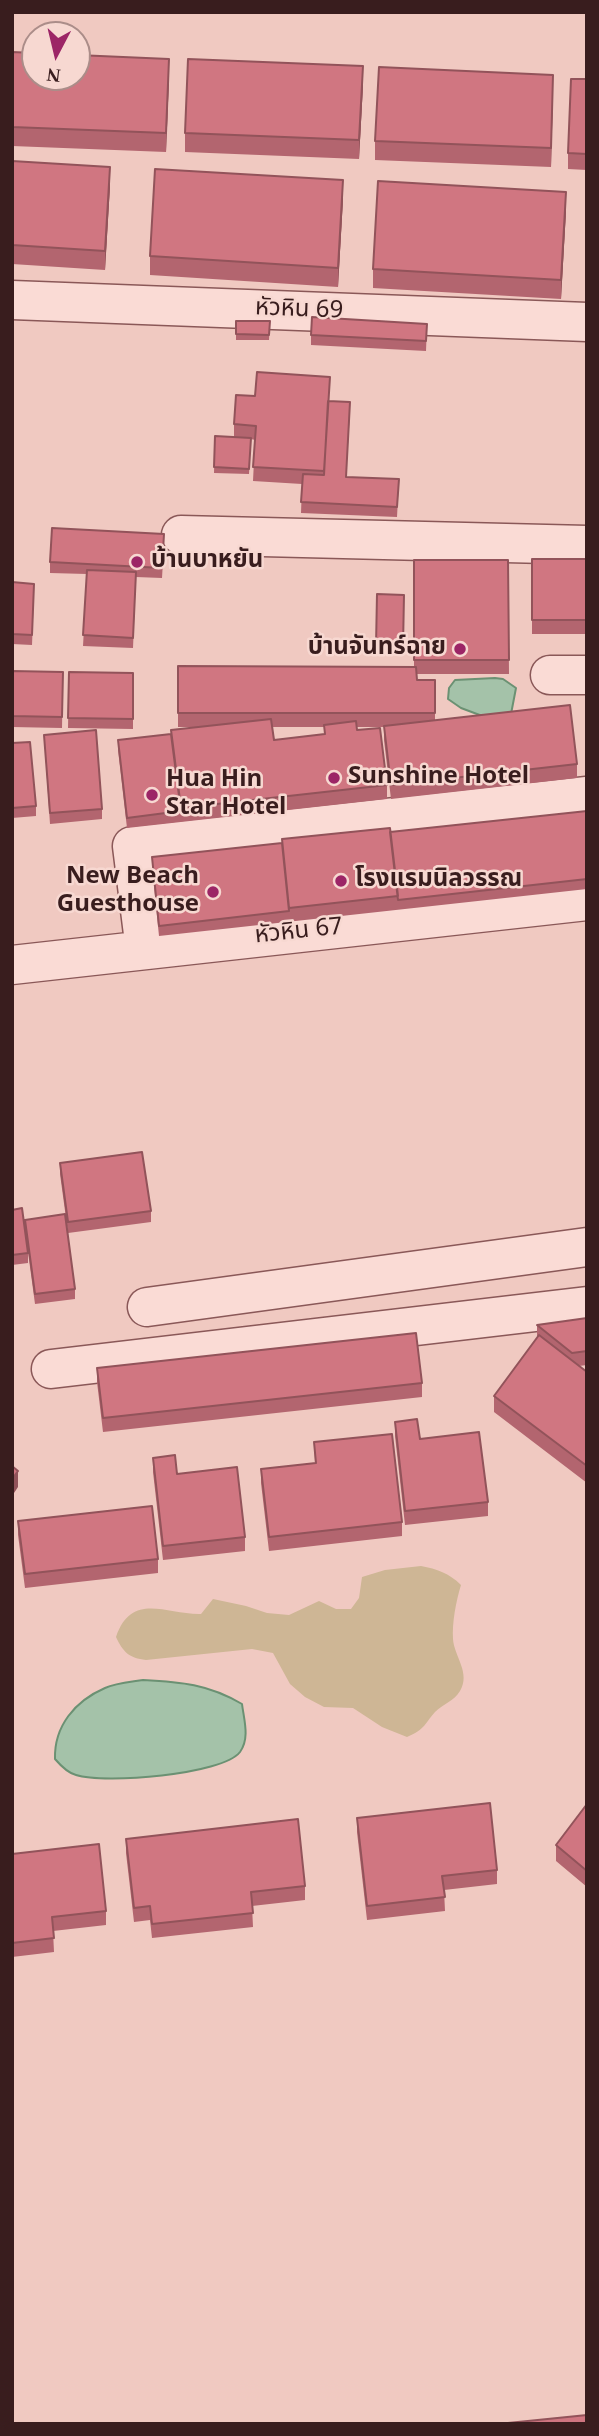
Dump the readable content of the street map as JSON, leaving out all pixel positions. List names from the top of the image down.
{
  "streets": {
    "street": ["หัวหิน 69", "หัวหิน 67"]
  },
  "places": [
    "บ้านบาหยัน",
    "บ้านจันทร์ฉาย",
    "Sunshine Hotel",
    "Hua Hin Star Hotel",
    "โรงแรมนิลวรรณ",
    "New Beach Guesthouse"
  ],
  "north": "bottom"
}
